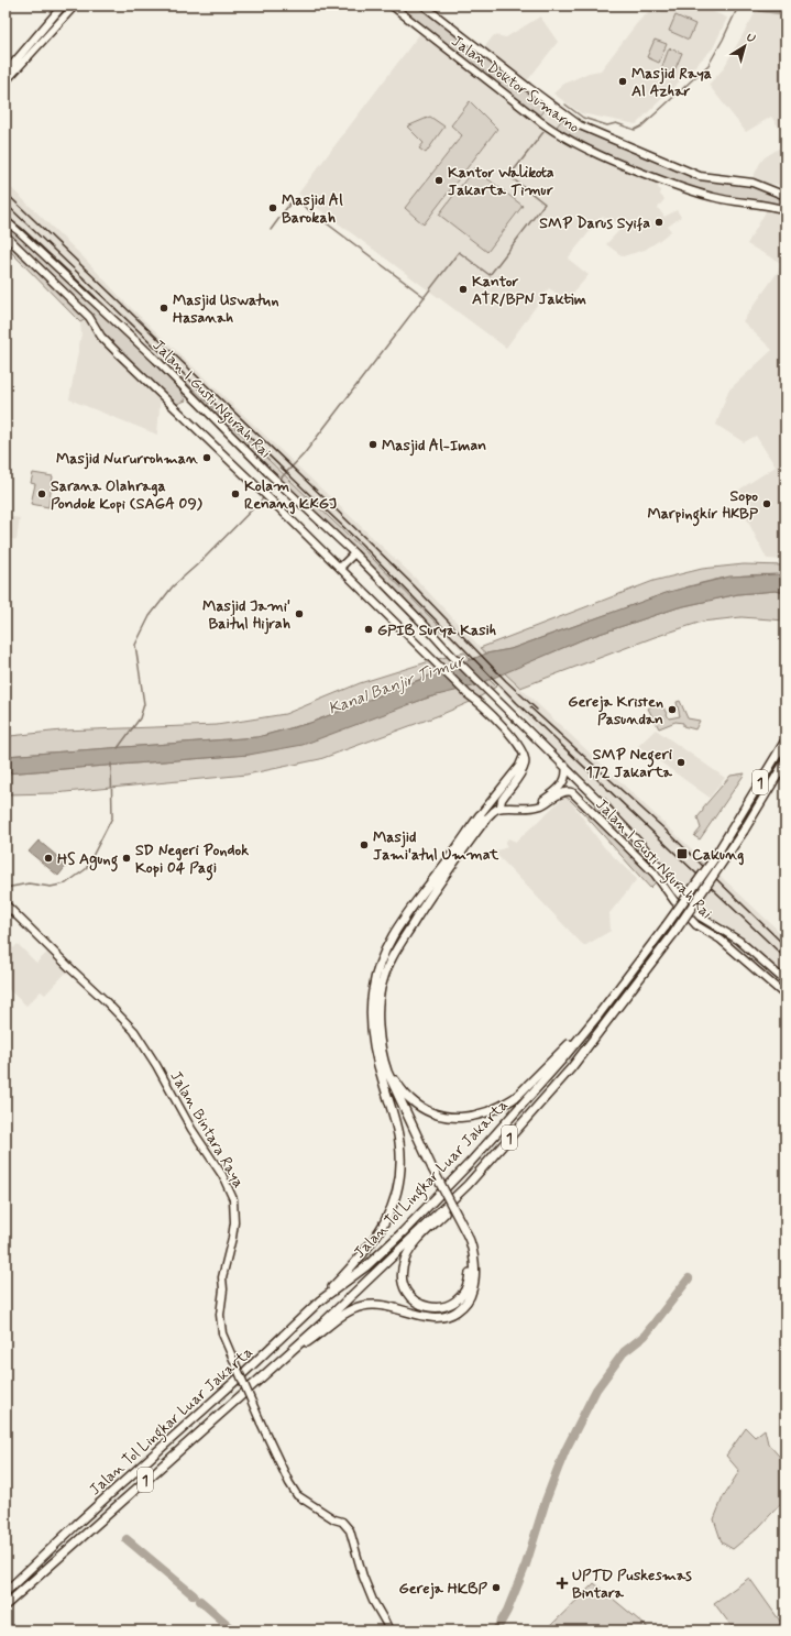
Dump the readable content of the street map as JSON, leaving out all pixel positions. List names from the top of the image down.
{
  "streets": {
    "highway": ["1", "Jalan Tol Lingkar Luar Jakarta"],
    "main road": ["Jalan Doktor Sumarno", "Jalan I Gusti Ngurah Rai", "Jalan Bintara Raya"]
  },
  "water": ["Kanal Banjir Timur"],
  "places": {
    "other": [
      "Masjid Raya Al Azhar",
      "Kantor Walikota Jakarta Timur",
      "Masjid Al Barokah",
      "SMP Darus Syifa",
      "Kantor ATR/BPN Jaktim",
      "Masjid Uswatun Hasanah",
      "Masjid Al-Iman",
      "Masjid Nururrohman",
      "Sarana Olahraga Pondok Kopi (SAGA 09)",
      "Kolam Renang KKGJ",
      "Sopo Marpingkir HKBP",
      "Masjid Jami' Baitul Hijrah",
      "GPIB Surya Kasih",
      "Gereja Kristen Pasundan",
      "SMP Negeri 172 Jakarta",
      "Masjid Jami'atul Ummat",
      "HS Agung",
      "SD Negeri Pondok Kopi 04 Pagi",
      "Gereja HKBP"
    ],
    "transit": ["Cakung"],
    "health": ["UPTD Puskesmas Bintara"]
  },
  "north": "top right"
}
